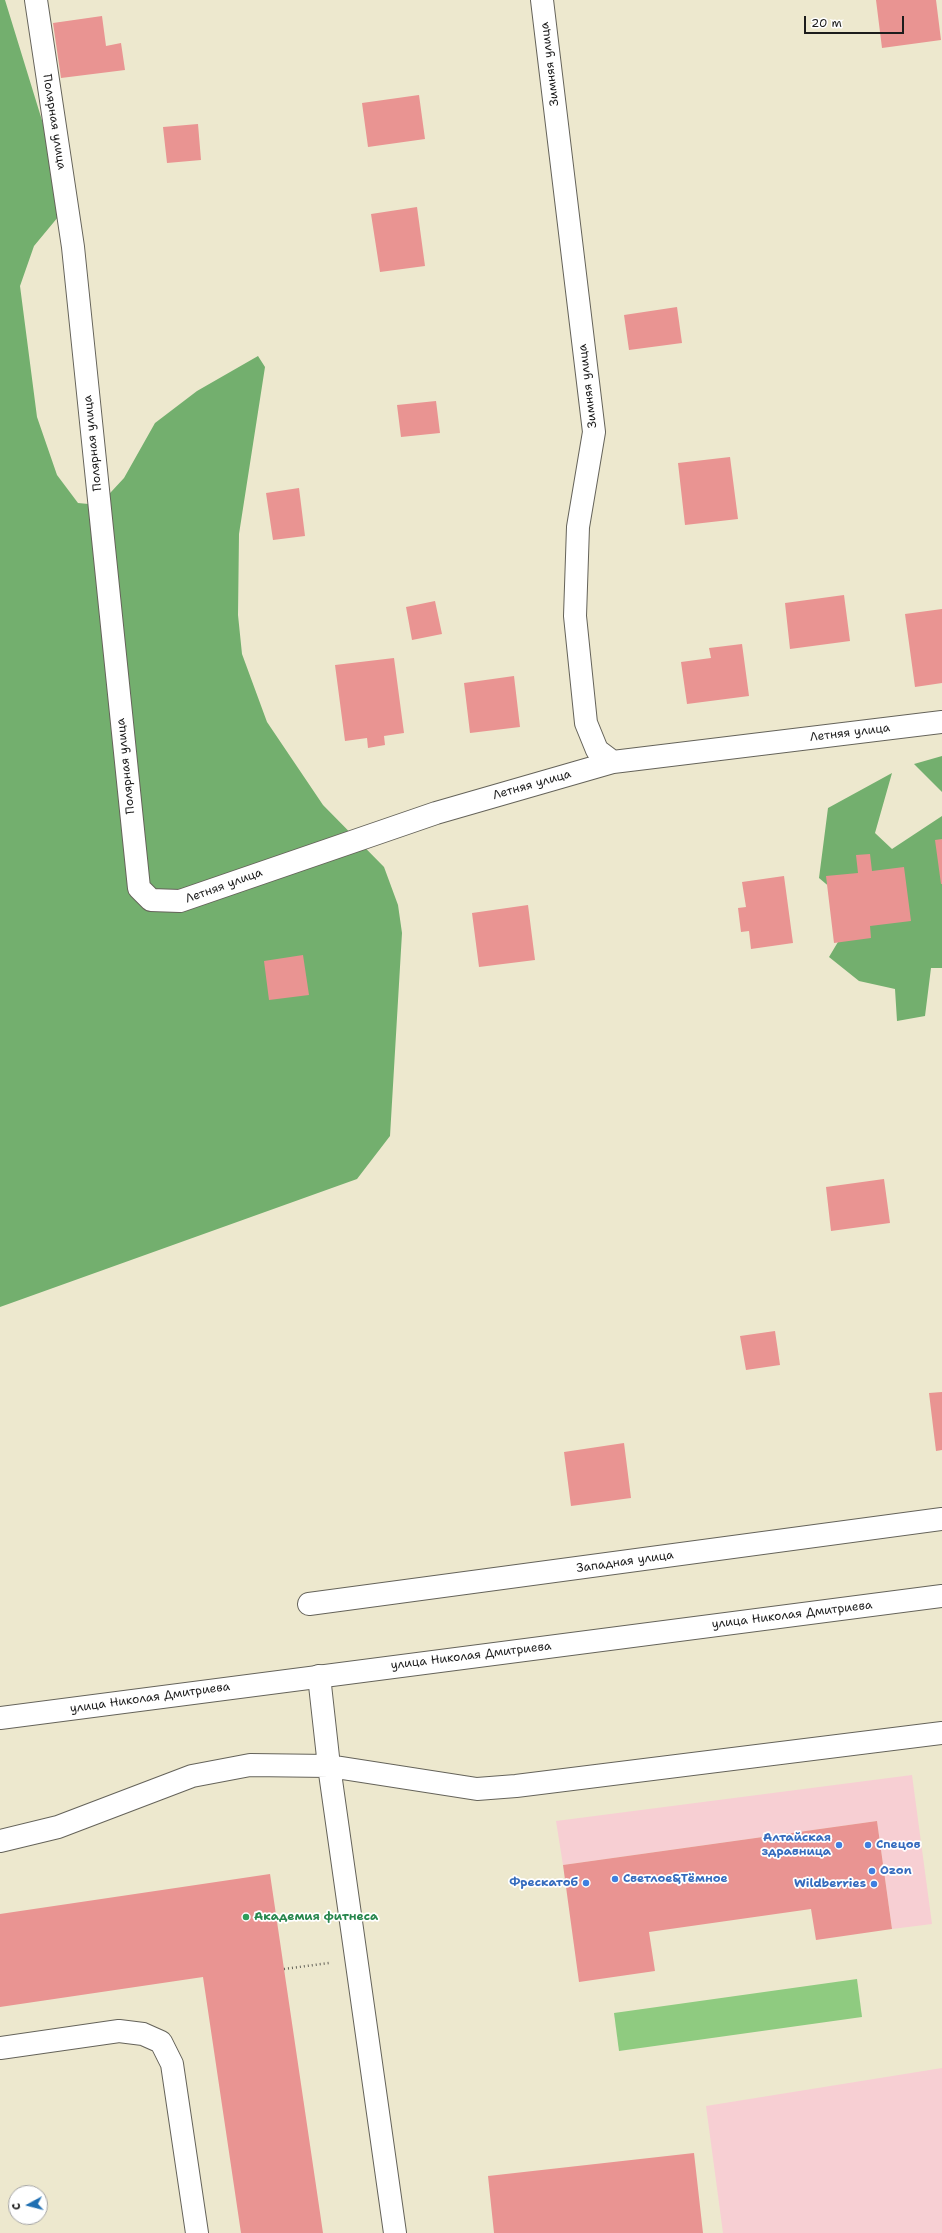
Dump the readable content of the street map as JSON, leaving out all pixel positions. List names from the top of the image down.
{
  "streets": {
    "street": [
      "Зимняя улица",
      "Полярная улица",
      "Летняя улица",
      "Западная улица",
      "улица Николая Дмитриева"
    ]
  },
  "crossings": [
    ["Зимняя улица", "Летняя улица"],
    ["Полярная улица", "Летняя улица"]
  ],
  "places": [
    "Алтайская здравница",
    "Спецов",
    "Ozon",
    "Светлое&Тёмное",
    "Фрескатоб",
    "Wildberries",
    "Академия фитнеса"
  ],
  "scale_bar": "20 m",
  "north": "left"
}
